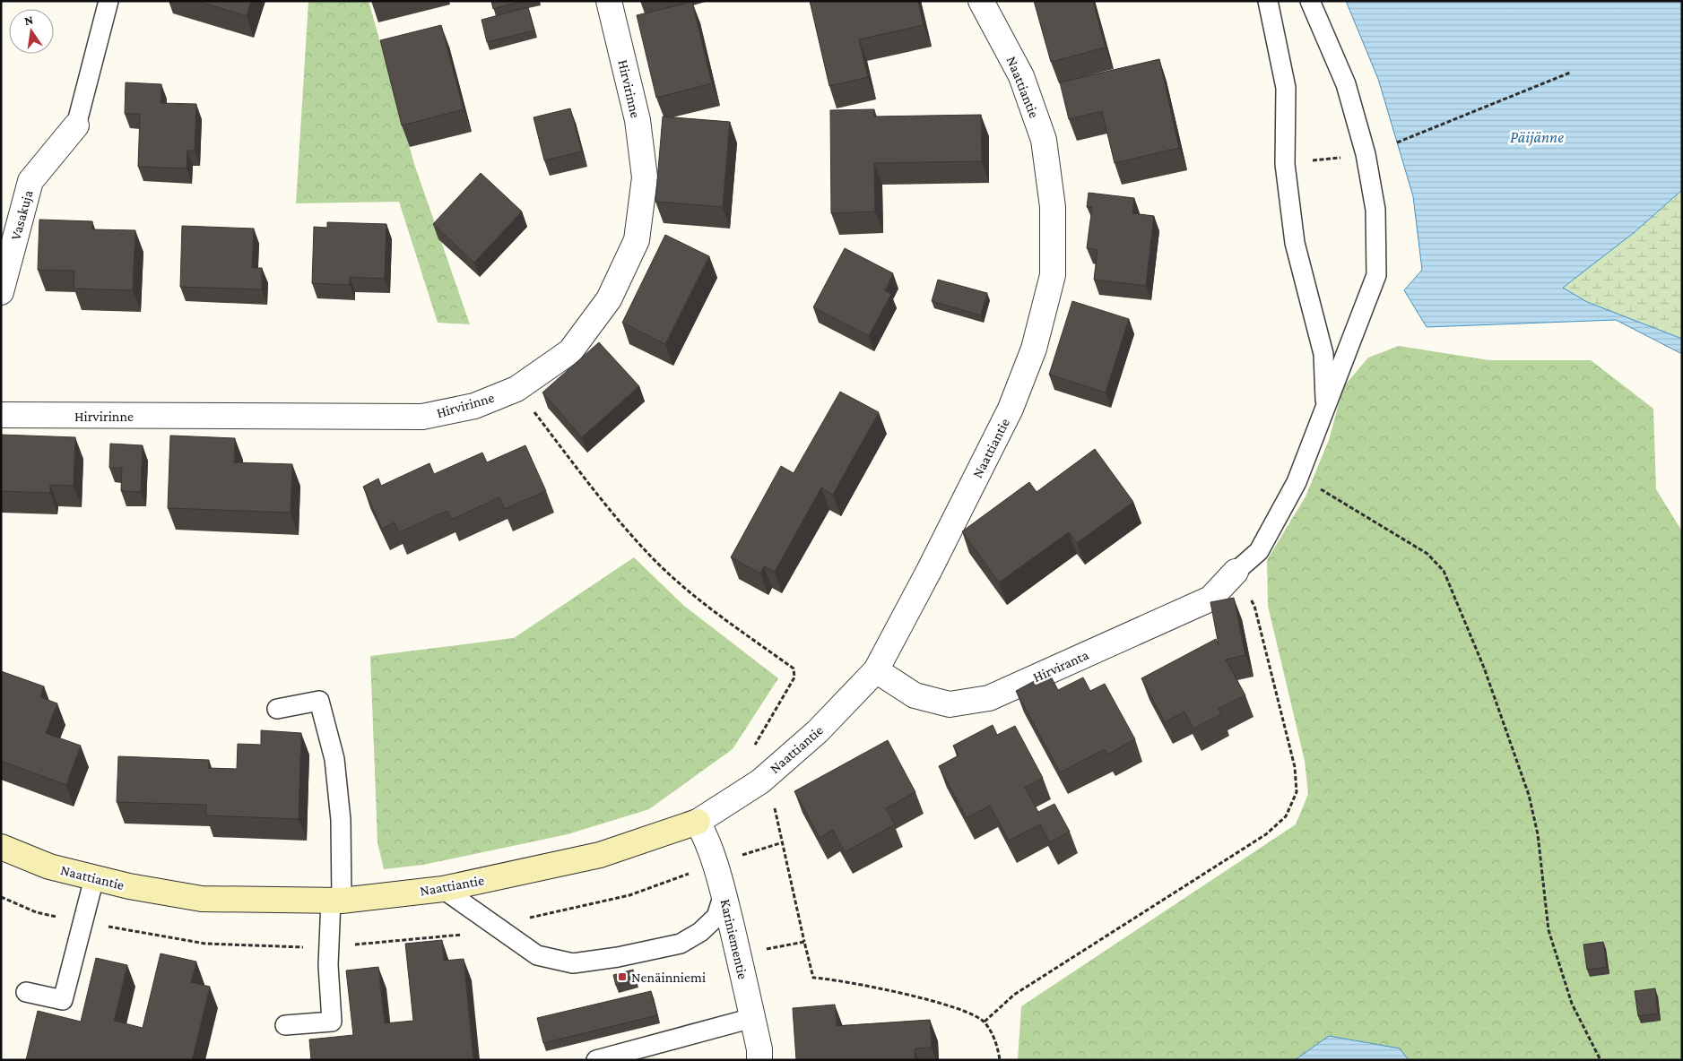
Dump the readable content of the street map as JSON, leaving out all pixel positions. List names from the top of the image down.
{
  "streets": {
    "street": [
      "Naattiantie",
      "Hirvirinne",
      "Vasakuja",
      "Hirviranta",
      "Kariniementie"
    ]
  },
  "crossings": [
    ["Naattiantie", "Hirviranta"],
    ["Naattiantie", "Kariniementie"]
  ],
  "water": ["Päijänne"],
  "places": {
    "transit": ["Nenäinniemi"]
  },
  "north": "top"
}
